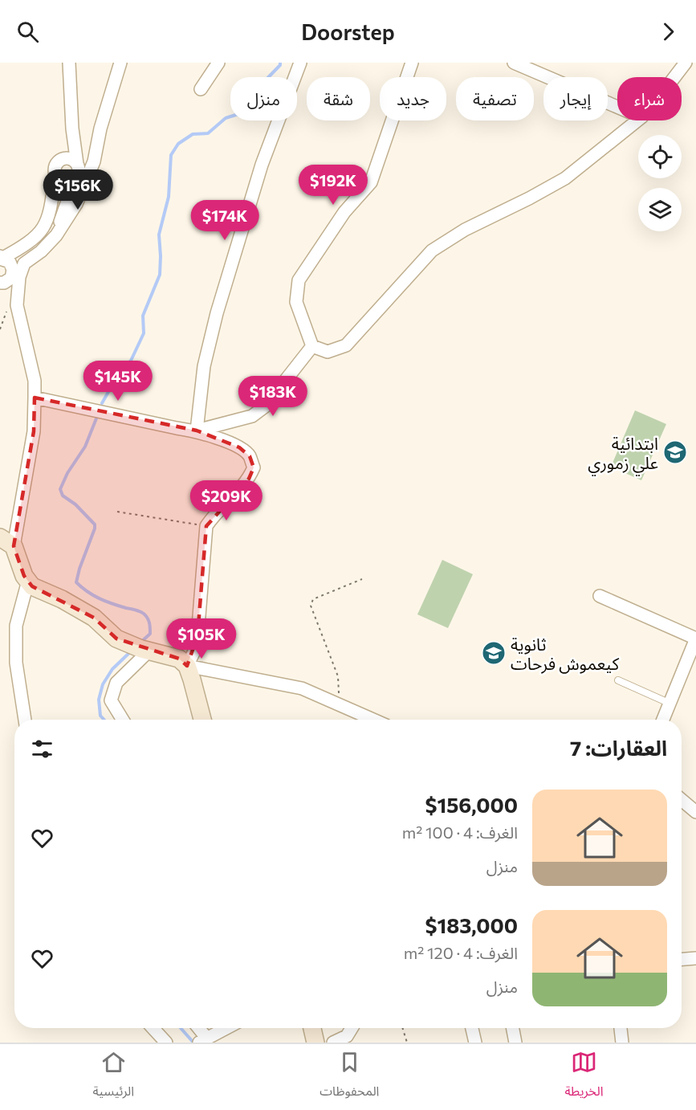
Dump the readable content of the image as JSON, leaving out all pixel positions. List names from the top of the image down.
{
  "places": {
    "school or university": ["ابتدائية علي زموري", "ثانوية كيعموش فرحات"]
  },
  "page": {
    "header": "Doorstep",
    "chip": [
      "شراء",
      "إيجار",
      "تصفية",
      "جديد",
      "شقة",
      "منزل"
    ],
    "price": [
      "$192K",
      "$156K",
      "$174K",
      "$145K",
      "$183K",
      "$209K",
      "$105K"
    ],
    "heading": "العقارات: 7",
    "list": [
      {
        "name": "$156,000",
        "note": "الغرف: 4 · 100 m² · منزل"
      },
      {
        "name": "$183,000",
        "note": "الغرف: 4 · 120 m² · منزل"
      }
    ],
    "tabs": ["الخريطة", "المحفوظات", "الرئيسية"]
  }
}
